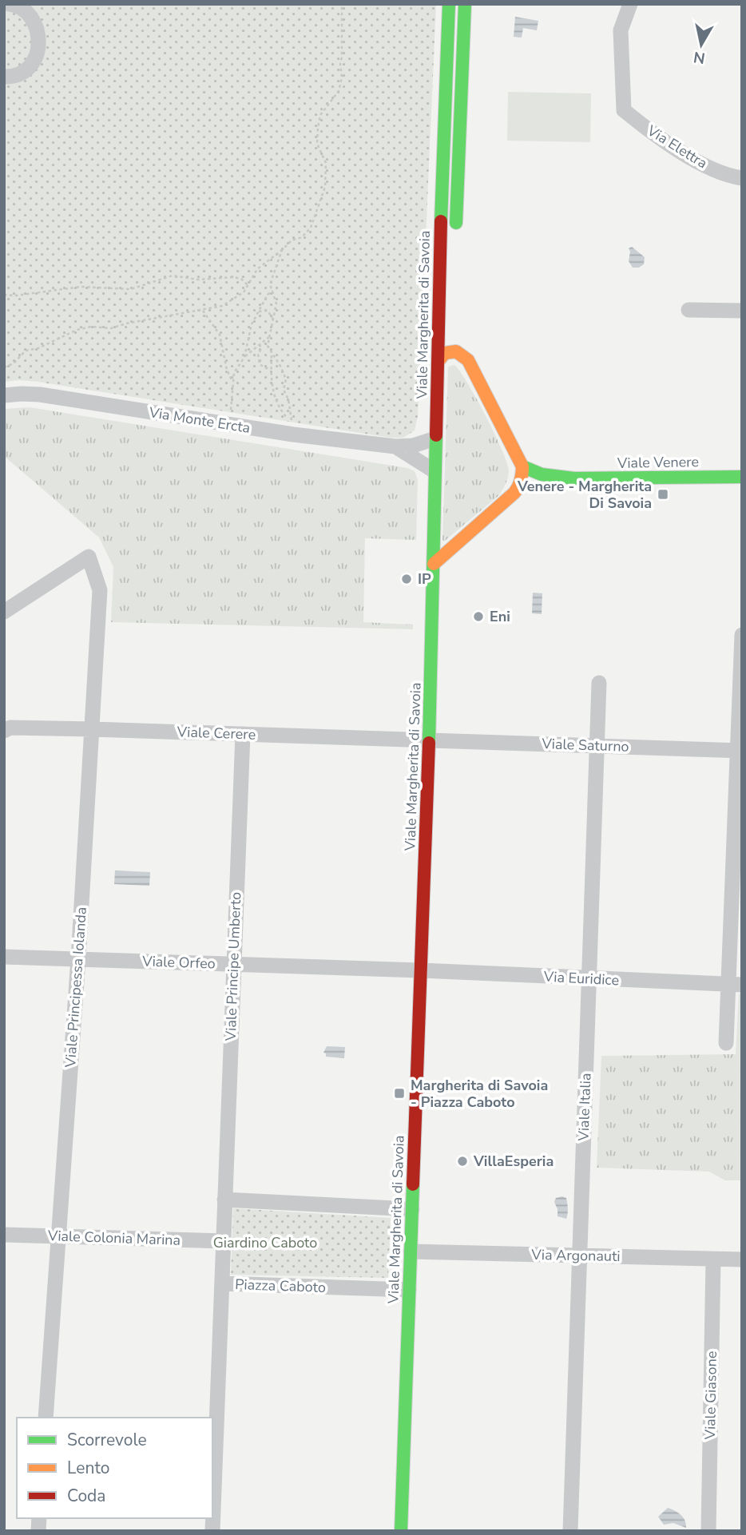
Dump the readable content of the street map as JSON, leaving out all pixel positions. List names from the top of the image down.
{
  "streets": {
    "street": [
      "Via Elettra",
      "Viale Margherita di Savoia",
      "Via Monte Ercta",
      "Viale Venere",
      "Viale Cerere",
      "Viale Saturno",
      "Viale Orfeo",
      "Viale Principe Umberto",
      "Via Euridice",
      "Viale Principessa Iolanda",
      "Viale Italia",
      "Viale Colonia Marina",
      "Via Argonauti",
      "Piazza Caboto",
      "Viale Giasone"
    ]
  },
  "crossings": [
    ["Viale Margherita di Savoia", "Viale Cerere"],
    ["Viale Margherita di Savoia", "Viale Saturno"],
    ["Viale Margherita di Savoia", "Viale Orfeo"],
    ["Viale Margherita di Savoia", "Via Euridice"],
    ["Viale Margherita di Savoia", "Via Argonauti"],
    ["Viale Margherita di Savoia", "Piazza Caboto"],
    ["Viale Cerere", "Viale Saturno"],
    ["Viale Cerere", "Viale Principe Umberto"],
    ["Viale Cerere", "Viale Principessa Iolanda"],
    ["Viale Saturno", "Viale Italia"],
    ["Viale Orfeo", "Viale Principe Umberto"],
    ["Viale Orfeo", "Via Euridice"],
    ["Viale Orfeo", "Viale Principessa Iolanda"],
    ["Viale Principe Umberto", "Piazza Caboto"],
    ["Via Euridice", "Viale Italia"],
    ["Viale Principessa Iolanda", "Viale Colonia Marina"],
    ["Viale Italia", "Via Argonauti"],
    ["Viale Colonia Marina", "Piazza Caboto"],
    ["Via Argonauti", "Viale Giasone"]
  ],
  "parks": ["Giardino Caboto"],
  "places": {
    "transit": ["Venere - Margherita Di Savoia", "Margherita di Savoia - Piazza Caboto"],
    "other": ["IP", "Eni", "VillaEsperia"]
  },
  "legend": ["Scorrevole", "Lento", "Coda"],
  "north": "bottom"
}
